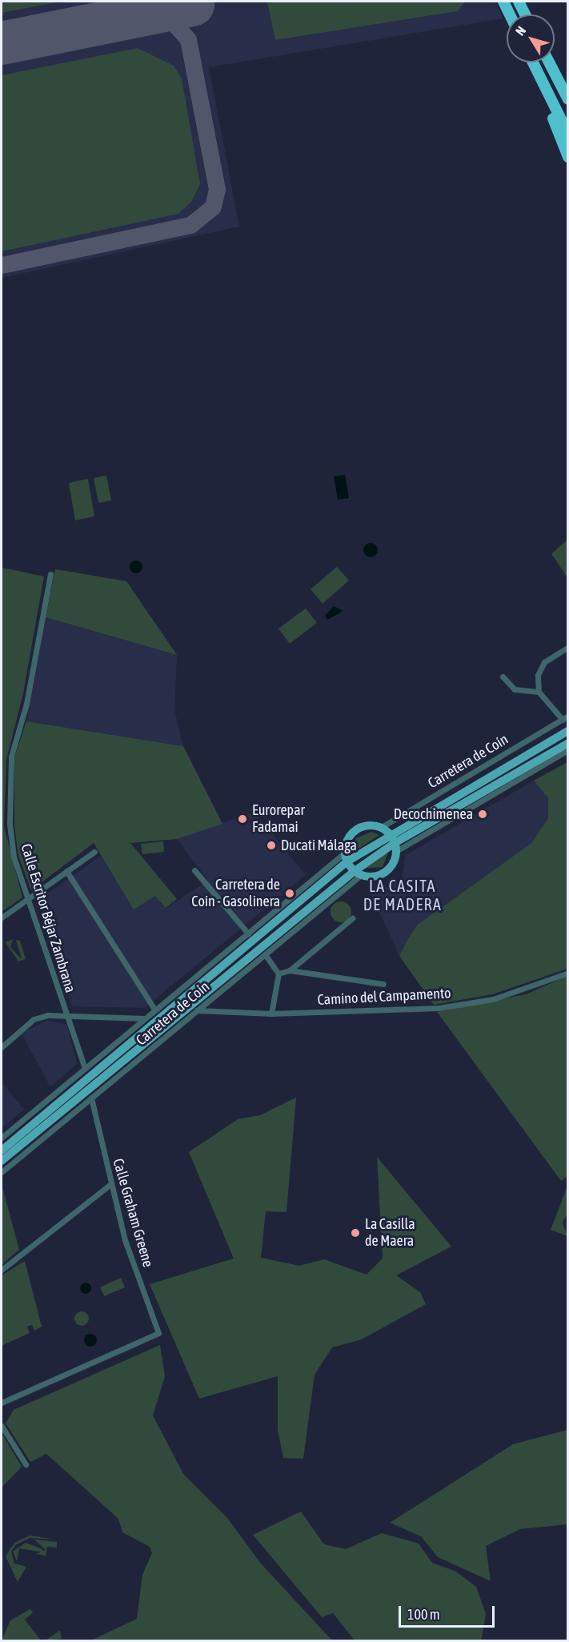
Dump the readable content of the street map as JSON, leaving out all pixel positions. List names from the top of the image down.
{
  "streets": {
    "main road": ["Carretera de Coín"],
    "street": ["Calle Escritor Béjar Zambrana", "Camino del Campamento", "Calle Graham Greene"]
  },
  "crossings": [
    ["Carretera de Coín", "Calle Escritor Béjar Zambrana"],
    ["Carretera de Coín", "Camino del Campamento"],
    ["Carretera de Coín", "Calle Graham Greene"]
  ],
  "districts": ["LA CASITA DE MADERA"],
  "places": [
    "Decochimenea",
    "Eurorepar Fadamai",
    "Ducati Málaga",
    "Carretera de Coín - Gasolinera",
    "La Casilla de Maera"
  ],
  "scale_bar": "100 m",
  "north": "top left"
}
